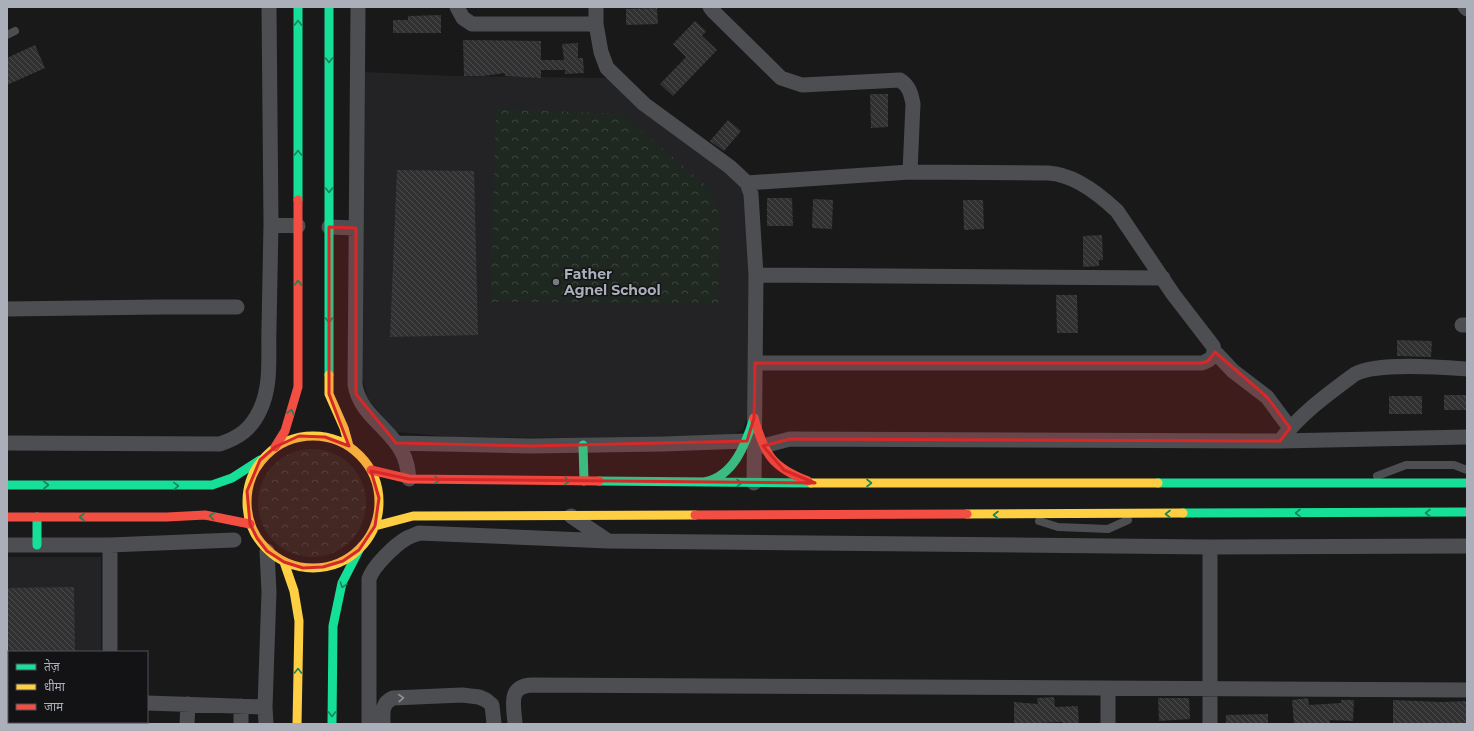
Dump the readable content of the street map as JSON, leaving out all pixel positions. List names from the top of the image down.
{
  "places": ["Father Agnel School"],
  "legend": ["तेज़", "धीमा", "जाम"]
}
